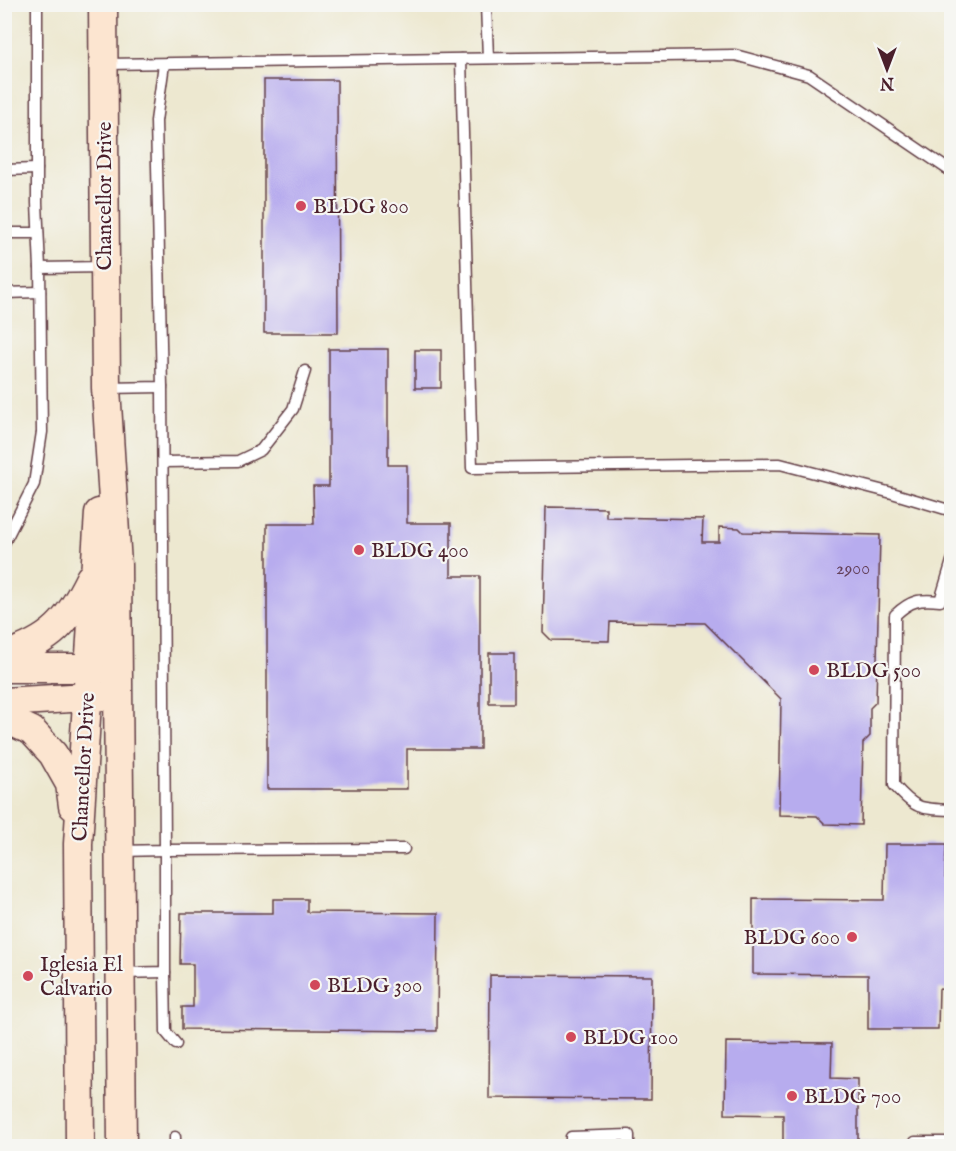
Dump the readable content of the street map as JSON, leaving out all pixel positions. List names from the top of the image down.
{
  "streets": {
    "street": ["Chancellor Drive"]
  },
  "places": [
    "BLDG 800",
    "BLDG 400",
    "BLDG 500",
    "BLDG 600",
    "Iglesia El Calvario",
    "BLDG 300",
    "BLDG 100",
    "BLDG 700"
  ],
  "house_numbers": ["2900"],
  "north": "bottom"
}
